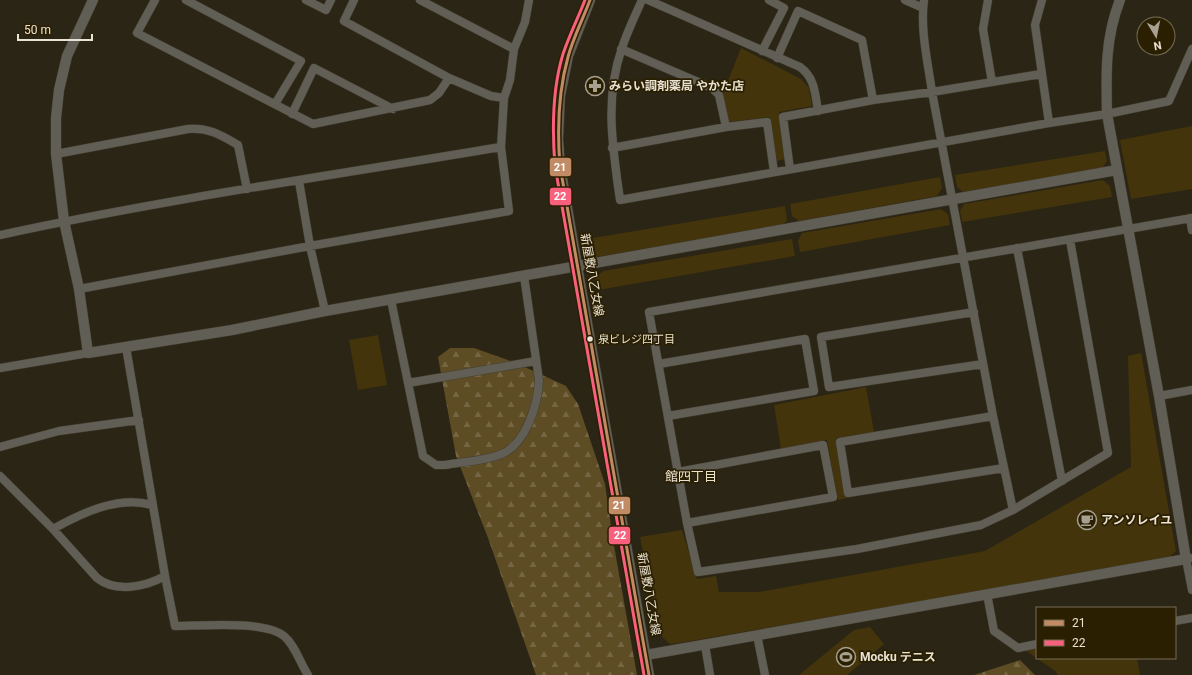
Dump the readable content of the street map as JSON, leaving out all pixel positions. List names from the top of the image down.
{
  "streets": {
    "street": ["新屋敷八乙女線"]
  },
  "districts": ["館四丁目"],
  "places": {
    "pharmacy": ["みらい調剤薬局 やかた店"],
    "other": ["泉ビレジ四丁目"],
    "cafe": ["アンソレイユ"],
    "sports": ["Mocku テニス"]
  },
  "lines": ["transit line 21", "transit line 22"],
  "legend": ["21", "22"],
  "scale_bar": "50 m",
  "north": "bottom"
}
